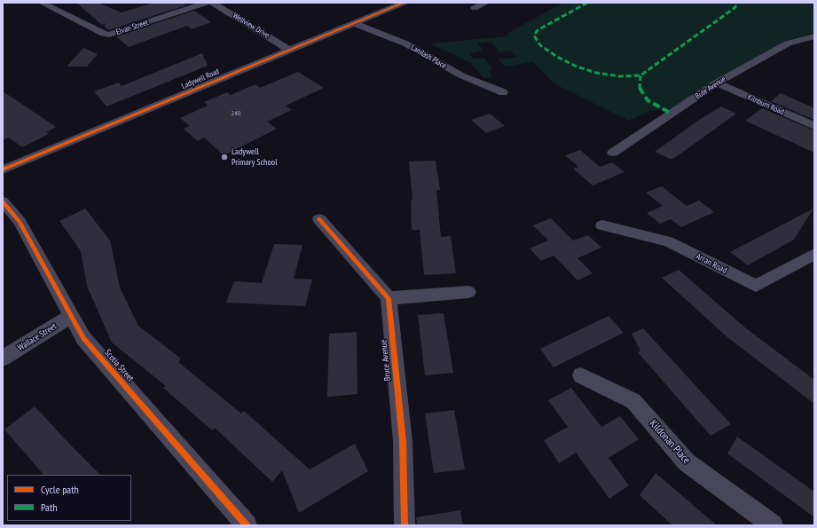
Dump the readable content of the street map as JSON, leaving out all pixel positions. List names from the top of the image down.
{
  "streets": {
    "street": [
      "Wellview Drive",
      "Elvan Street",
      "Lamlash Place",
      "Ladywell Road",
      "Bute Avenue",
      "Kilnburn Road",
      "Arran Road",
      "Wallace Street",
      "Bruce Avenue",
      "Scotia Street",
      "Kildonan Place"
    ]
  },
  "crossings": [
    ["Wellview Drive", "Ladywell Road"],
    ["Lamlash Place", "Ladywell Road"],
    ["Bute Avenue", "Kilnburn Road"],
    ["Wallace Street", "Scotia Street"]
  ],
  "places": ["Ladywell Primary School"],
  "house_numbers": ["240"],
  "legend": ["Cycle path", "Path"]
}
